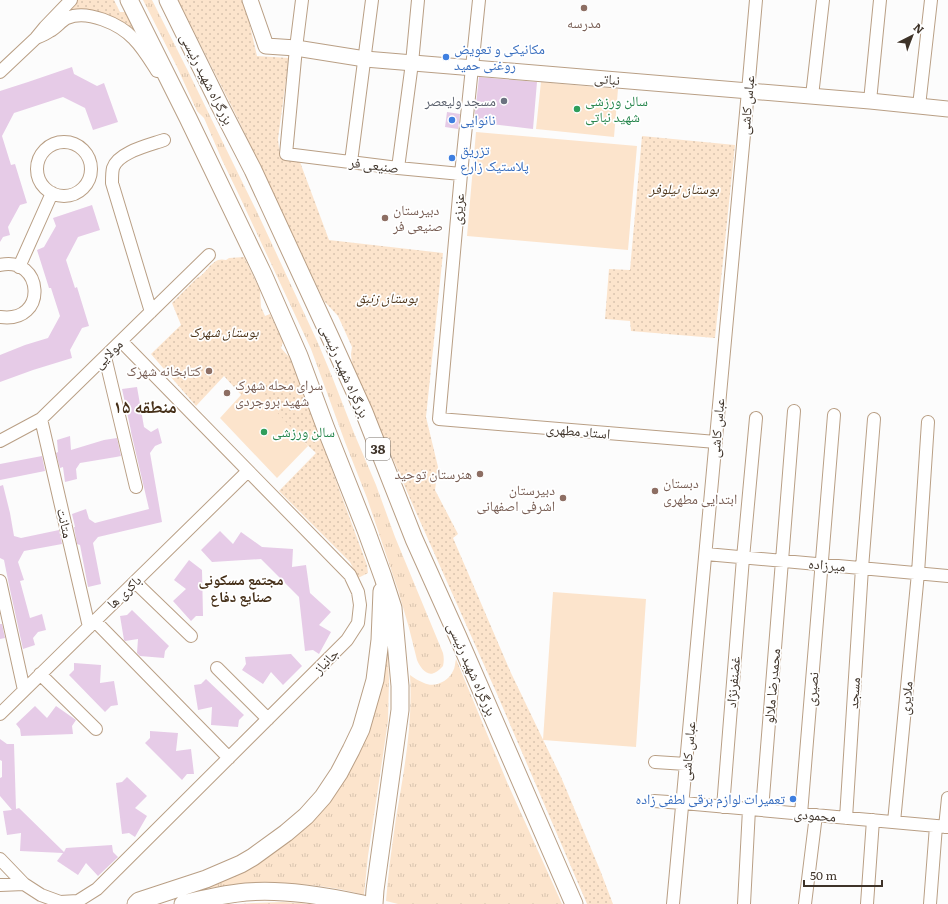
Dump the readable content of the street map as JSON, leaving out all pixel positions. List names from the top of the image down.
{
  "streets": {
    "highway": ["بزرگراه شهید رئیسی", "38"],
    "main road": ["نباتی"],
    "street": [
      "عباس کاشی",
      "صنیعی فر",
      "عزیزی",
      "مولايی",
      "استاد مطهری",
      "متانت",
      "میرزاده",
      "باکری ها",
      "جانباز",
      "غضنفرنژاد",
      "محمدرضا ملالو",
      "نصیری",
      "مسجد",
      "ملایری",
      "محمودی"
    ]
  },
  "crossings": [
    ["نباتی", "عباس کاشی"],
    ["نباتی", "صنیعی فر"],
    ["نباتی", "عزیزی"],
    ["عباس کاشی", "استاد مطهری"],
    ["عباس کاشی", "میرزاده"],
    ["عباس کاشی", "محمودی"],
    ["صنیعی فر", "عزیزی"],
    ["عزیزی", "استاد مطهری"],
    ["مولايی", "متانت"],
    ["مولايی", "جانباز"],
    ["متانت", "باکری ها"],
    ["میرزاده", "غضنفرنژاد"],
    ["میرزاده", "محمدرضا ملالو"],
    ["میرزاده", "نصیری"],
    ["میرزاده", "مسجد"],
    ["میرزاده", "ملایری"],
    ["باکری ها", "جانباز"],
    ["غضنفرنژاد", "محمودی"],
    ["محمدرضا ملالو", "محمودی"],
    ["نصیری", "محمودی"],
    ["مسجد", "محمودی"],
    ["ملایری", "محمودی"]
  ],
  "districts": ["منطقه ۱۵", "مجتمع مسکونی صنایع دفاع"],
  "parks": ["بوستان نیلوفر", "بوستان زنبق", "بوستان شهرک"],
  "places": [
    "مدرسه",
    "مکانیکی و تعویض روغنی حمید",
    "مسجد ولیعصر",
    "سالن ورزشی شهید نباتی",
    "نانوایی",
    "تزریق پلاستیک زارع",
    "دبیرستان صنیعی فر",
    "کتابخانه شهرک",
    "سرای محله شهرک شهید بروجردی",
    "سالن ورزشی",
    "هنرستان توحید",
    "دبستان ابتدایی مطهری",
    "دبیرستان اشرفی اصفهانی",
    "تعمیرات لوازم برقی لطفی زاده"
  ],
  "scale_bar": "50 m",
  "north": "top right"
}
